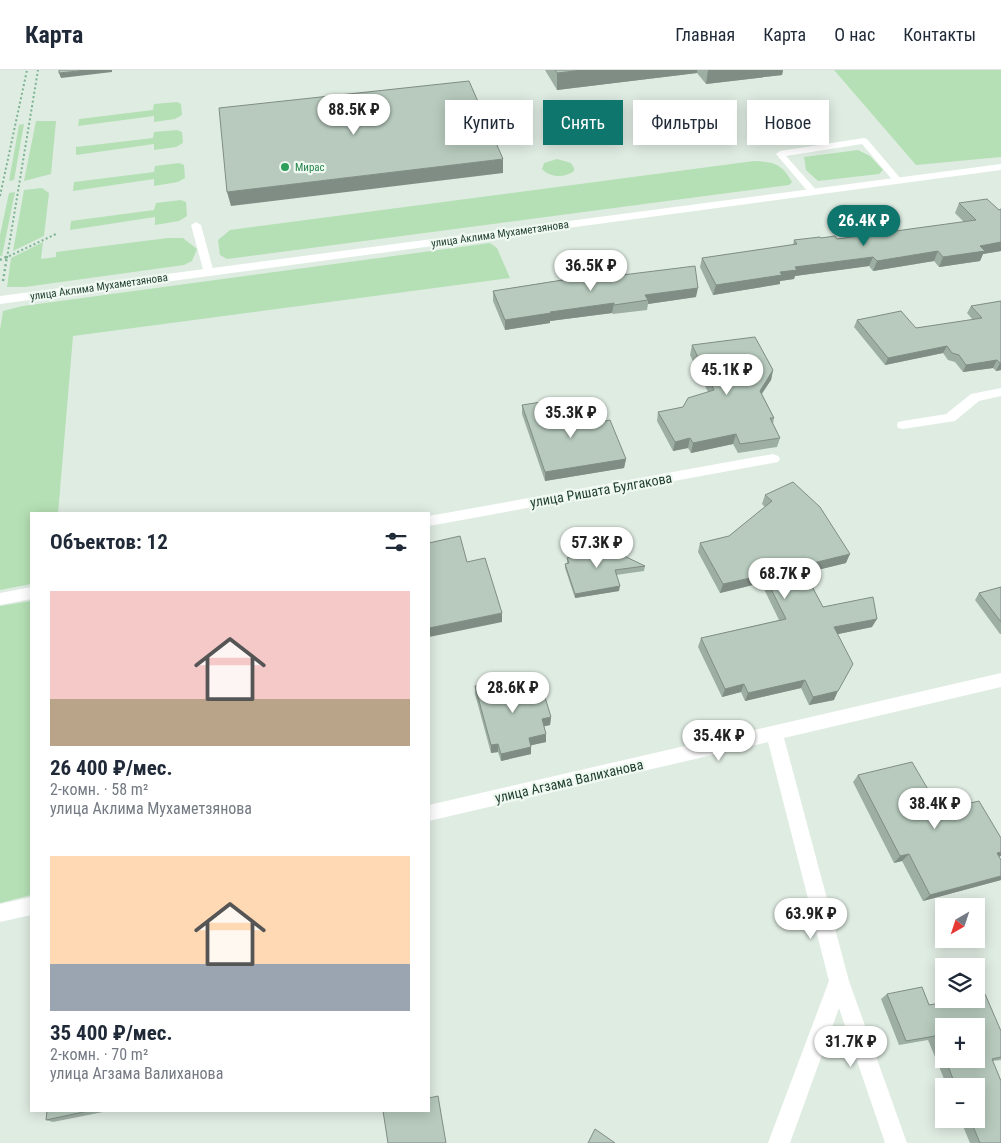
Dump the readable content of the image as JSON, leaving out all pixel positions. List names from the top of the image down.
{
  "streets": {
    "street": ["улица Аклима Мухаметзянова", "улица Ришата Булгакова", "улица Агзама Валиханова"]
  },
  "places": ["Мирас"],
  "north": "bottom left",
  "page": {
    "header": "Карта",
    "nav": [
      "Главная",
      "Карта",
      "О нас",
      "Контакты"
    ],
    "price": [
      "88.5K ₽",
      "26.4K ₽",
      "36.5K ₽",
      "45.1K ₽",
      "35.3K ₽",
      "57.3K ₽",
      "68.7K ₽",
      "28.6K ₽",
      "35.4K ₽",
      "38.4K ₽",
      "63.9K ₽",
      "31.7K ₽"
    ],
    "chip": [
      "Купить",
      "Снять",
      "Фильтры",
      "Новое"
    ],
    "heading": "Объектов: 12",
    "list": [
      {
        "name": "26 400 ₽/мес.",
        "note": "2-комн. · 58 m² · улица Аклима Мухаметзянова"
      },
      {
        "name": "35 400 ₽/мес.",
        "note": "2-комн. · 70 m² · улица Агзама Валиханова"
      }
    ],
    "map_buttons": ["+", "−"]
  }
}
